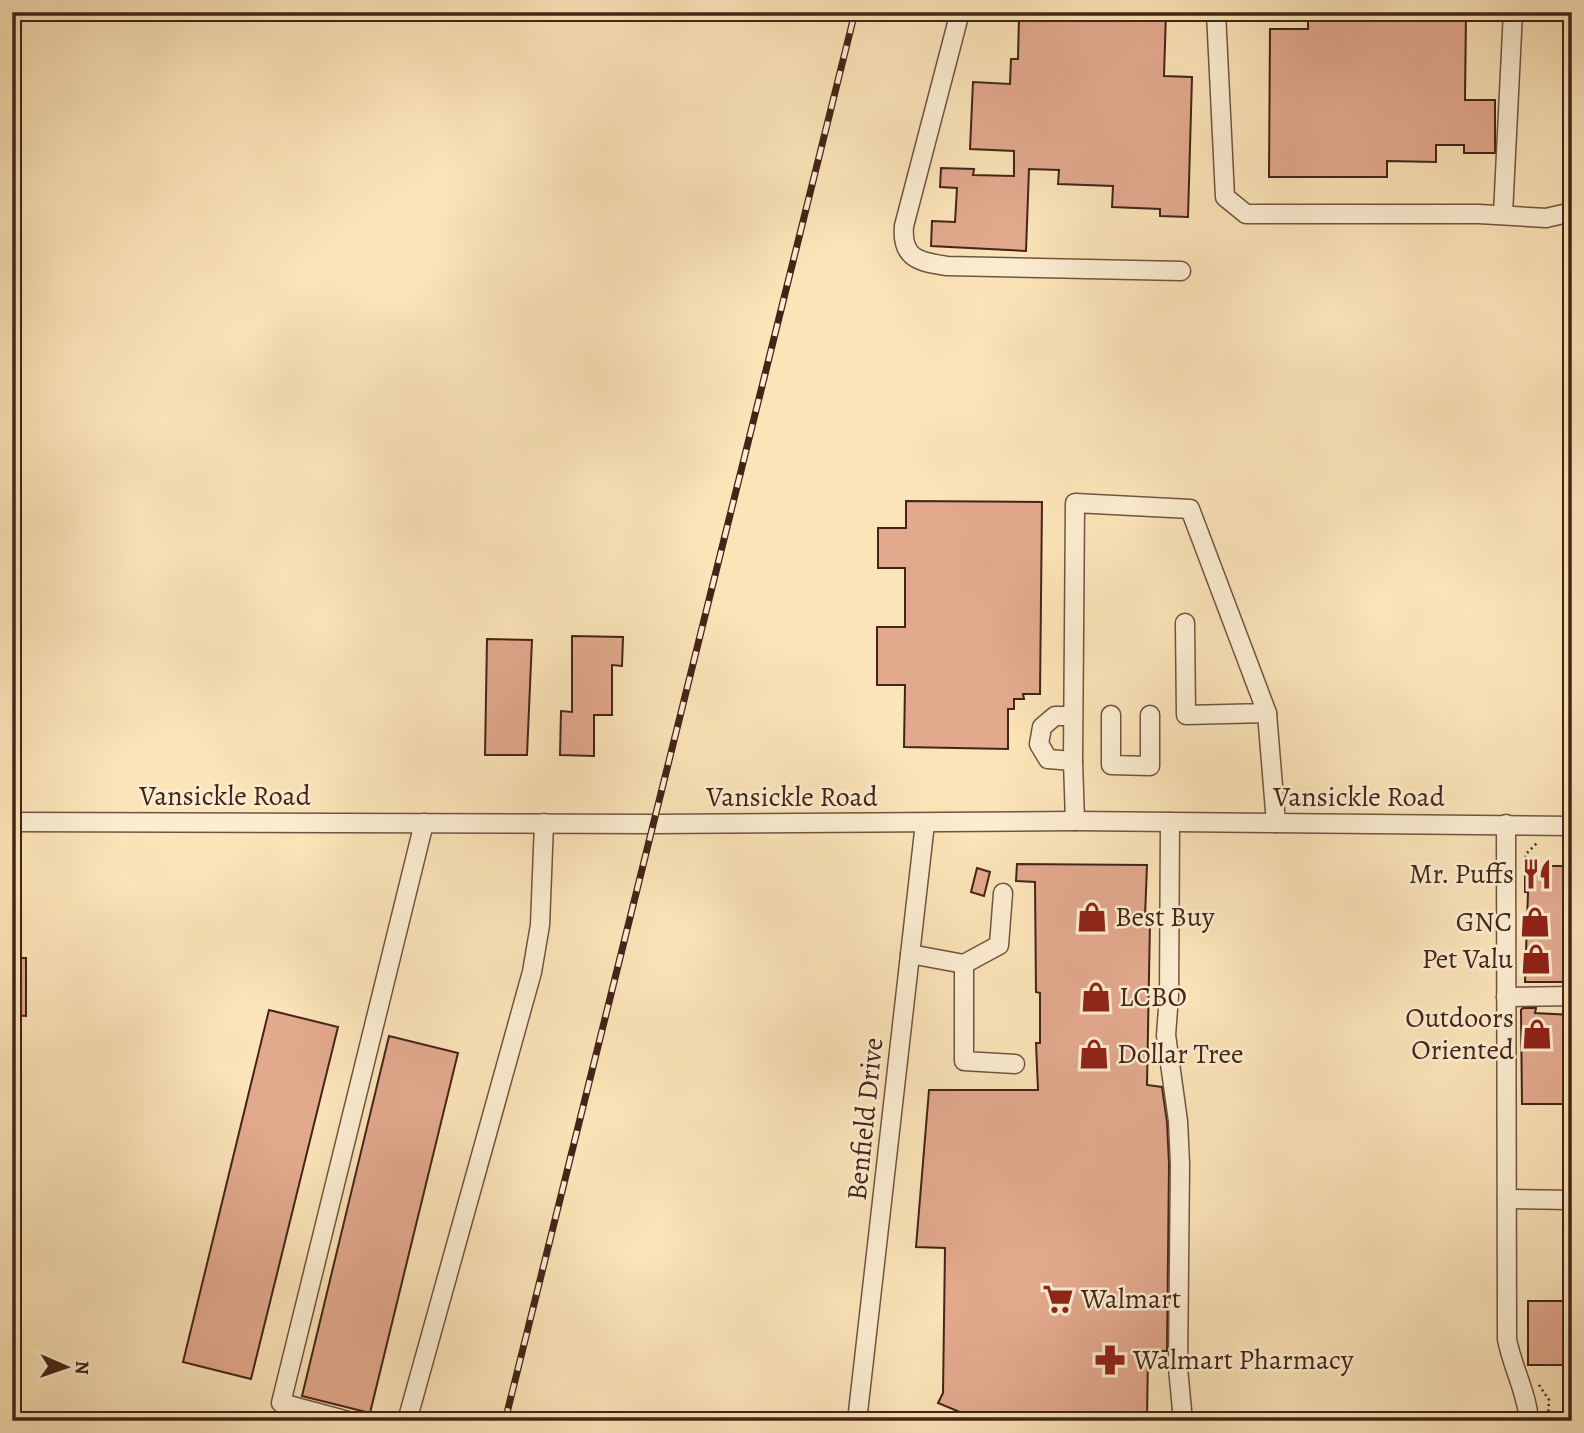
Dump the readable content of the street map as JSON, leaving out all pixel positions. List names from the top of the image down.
{
  "streets": {
    "street": ["Vansickle Road", "Benfield Drive"]
  },
  "crossings": [
    ["Vansickle Road", "Benfield Drive"]
  ],
  "places": {
    "restaurant": ["Mr. Puffs"],
    "shop": [
      "Best Buy",
      "GNC",
      "Pet Valu",
      "LCBO",
      "Outdoors Oriented",
      "Dollar Tree"
    ],
    "supermarket": ["Walmart"],
    "pharmacy": ["Walmart Pharmacy"]
  },
  "north": "right"
}
